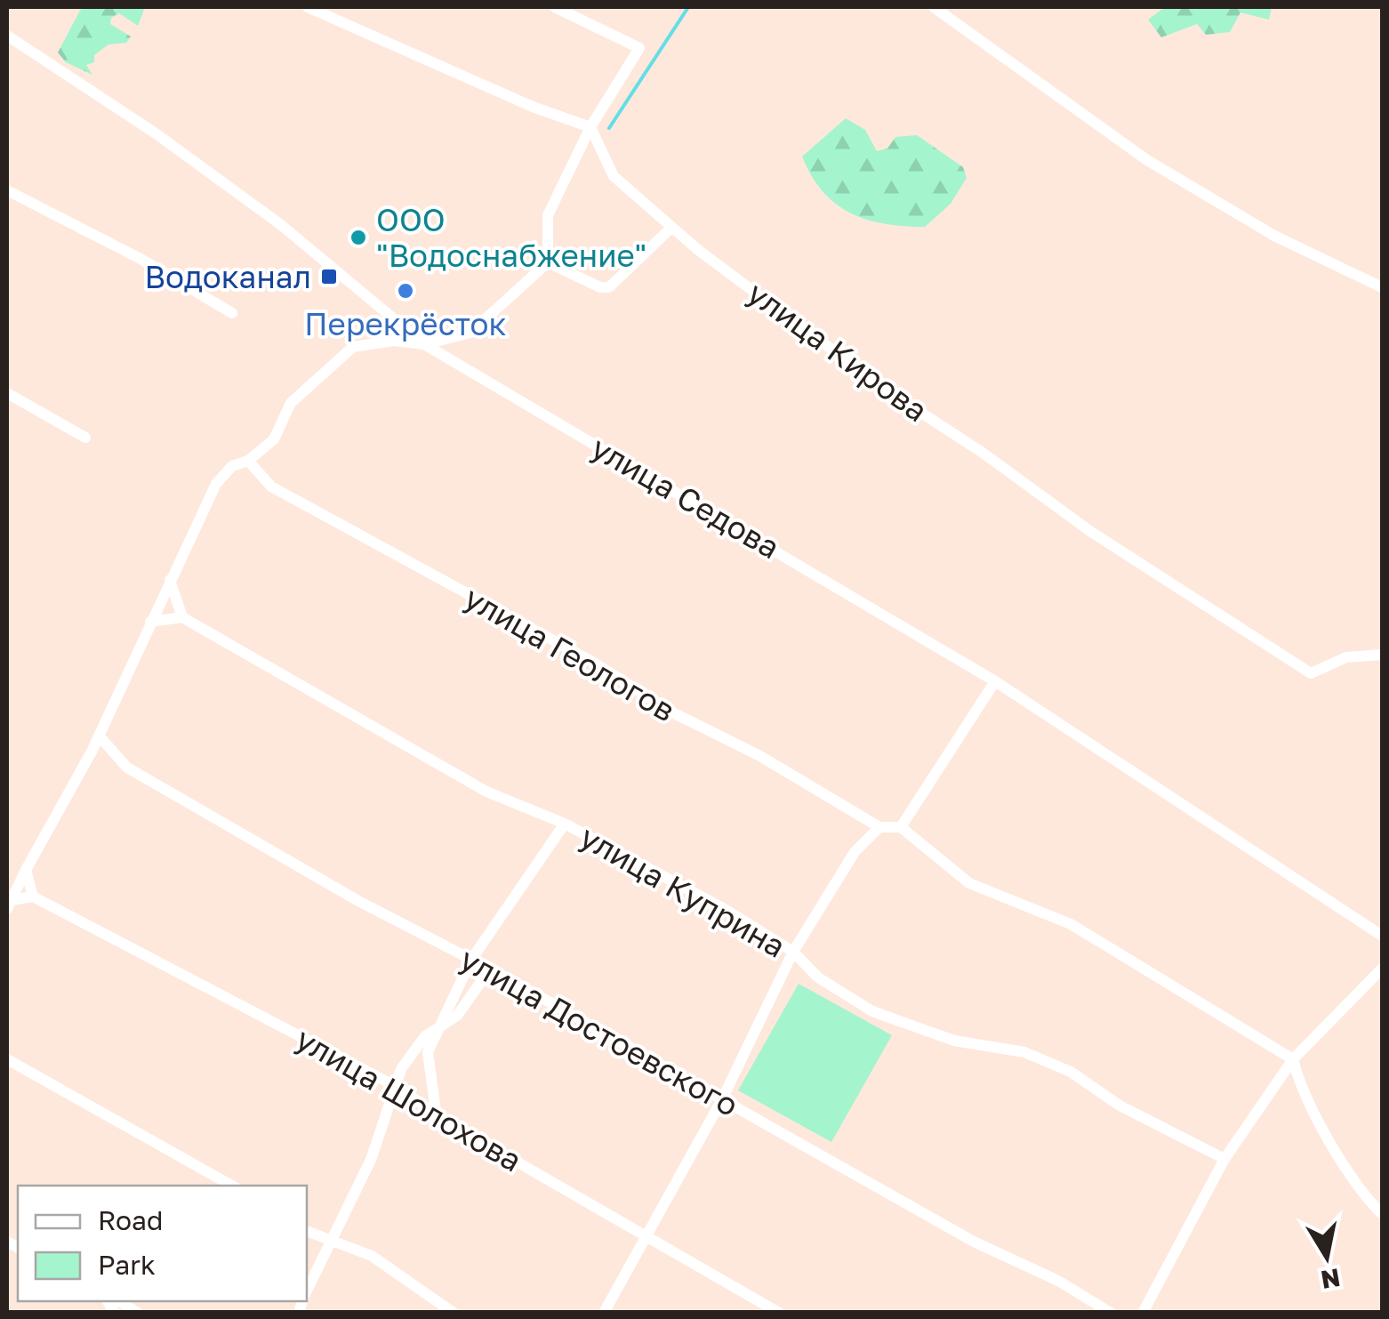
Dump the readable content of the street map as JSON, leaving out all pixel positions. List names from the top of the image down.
{
  "streets": {
    "street": [
      "улица Кирова",
      "улица Седова",
      "улица Геологов",
      "улица Куприна",
      "улица Достоевского",
      "улица Шолохова"
    ]
  },
  "places": {
    "other": ["ООО \"Водоснабжение\"", "Перекрёсток"],
    "transit": ["Водоканал"]
  },
  "legend": ["Road", "Park"],
  "north": "bottom"
}
